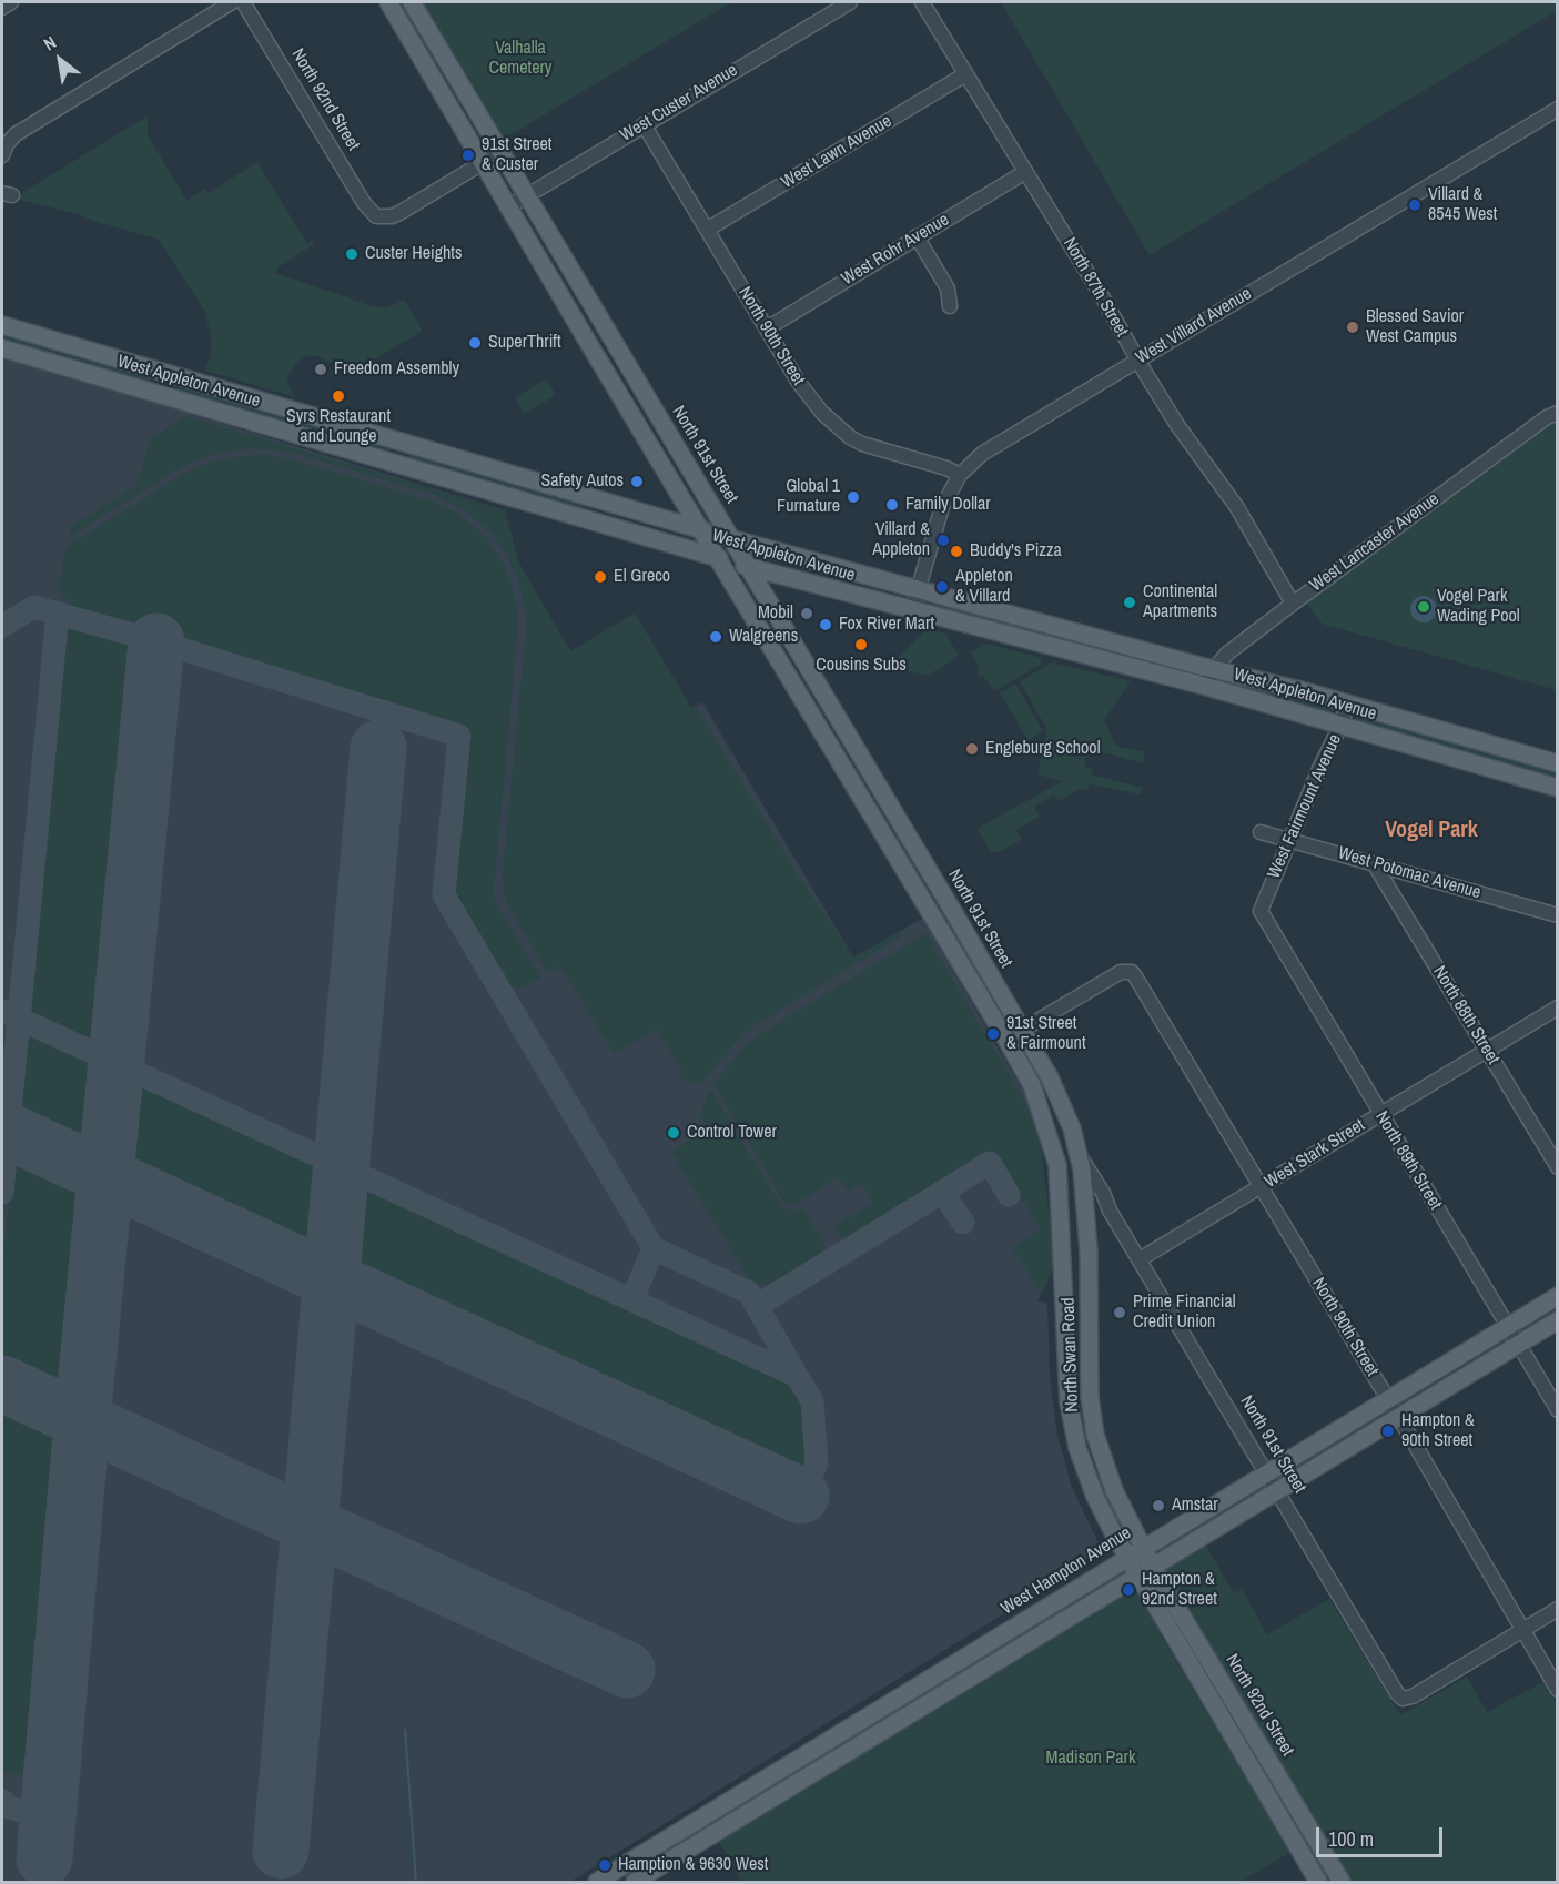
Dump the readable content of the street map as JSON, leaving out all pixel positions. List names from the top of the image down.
{
  "streets": {
    "main road": [
      "North 92nd Street",
      "West Appleton Avenue",
      "North 91st Street",
      "North Swan Road",
      "West Hampton Avenue"
    ],
    "street": [
      "West Custer Avenue",
      "West Lawn Avenue",
      "West Rohr Avenue",
      "North 87th Street",
      "West Villard Avenue",
      "North 90th Street",
      "West Lancaster Avenue",
      "West Fairmount Avenue",
      "West Potomac Avenue",
      "North 88th Street",
      "West Stark Street",
      "North 89th Street"
    ]
  },
  "crossings": [
    ["North 92nd Street", "North Swan Road"],
    ["North 92nd Street", "West Hampton Avenue"],
    ["West Custer Avenue", "North 90th Street"],
    ["West Custer Avenue", "North 91st Street"],
    ["West Lawn Avenue", "North 87th Street"],
    ["West Lawn Avenue", "North 90th Street"],
    ["West Rohr Avenue", "North 87th Street"],
    ["West Rohr Avenue", "North 90th Street"],
    ["North 87th Street", "West Villard Avenue"],
    ["North 87th Street", "West Lancaster Avenue"],
    ["West Villard Avenue", "North 90th Street"],
    ["West Villard Avenue", "West Appleton Avenue"],
    ["North 90th Street", "North 91st Street"],
    ["North 90th Street", "West Stark Street"],
    ["North 90th Street", "West Hampton Avenue"],
    ["West Appleton Avenue", "North 91st Street"],
    ["West Appleton Avenue", "West Lancaster Avenue"],
    ["West Appleton Avenue", "West Fairmount Avenue"],
    ["North 91st Street", "West Stark Street"],
    ["North 91st Street", "North Swan Road"],
    ["North 91st Street", "West Hampton Avenue"],
    ["West Fairmount Avenue", "West Potomac Avenue"],
    ["West Fairmount Avenue", "North 89th Street"],
    ["West Potomac Avenue", "North 88th Street"],
    ["North 88th Street", "West Stark Street"],
    ["West Stark Street", "North 89th Street"],
    ["North 89th Street", "West Hampton Avenue"],
    ["North Swan Road", "West Hampton Avenue"]
  ],
  "districts": ["Vogel Park"],
  "parks": ["Valhalla Cemetery", "Madison Park"],
  "places": [
    "91st Street & Custer",
    "Villard & 8545 West",
    "Custer Heights",
    "Blessed Savior West Campus",
    "SuperThrift",
    "Freedom Assembly",
    "Syrs Restaurant and Lounge",
    "Safety Autos",
    "Global 1 Furnature",
    "Family Dollar",
    "Villard & Appleton",
    "Buddy's Pizza",
    "El Greco",
    "Appleton & Villard",
    "Continental Apartments",
    "Vogel Park Wading Pool",
    "Mobil",
    "Fox River Mart",
    "Walgreens",
    "Cousins Subs",
    "Engleburg School",
    "91st Street & Fairmount",
    "Control Tower",
    "Prime Financial Credit Union",
    "Hampton & 90th Street",
    "Amstar",
    "Hampton & 92nd Street",
    "Hamption & 9630 West"
  ],
  "scale_bar": "100 m",
  "north": "top left"
}
